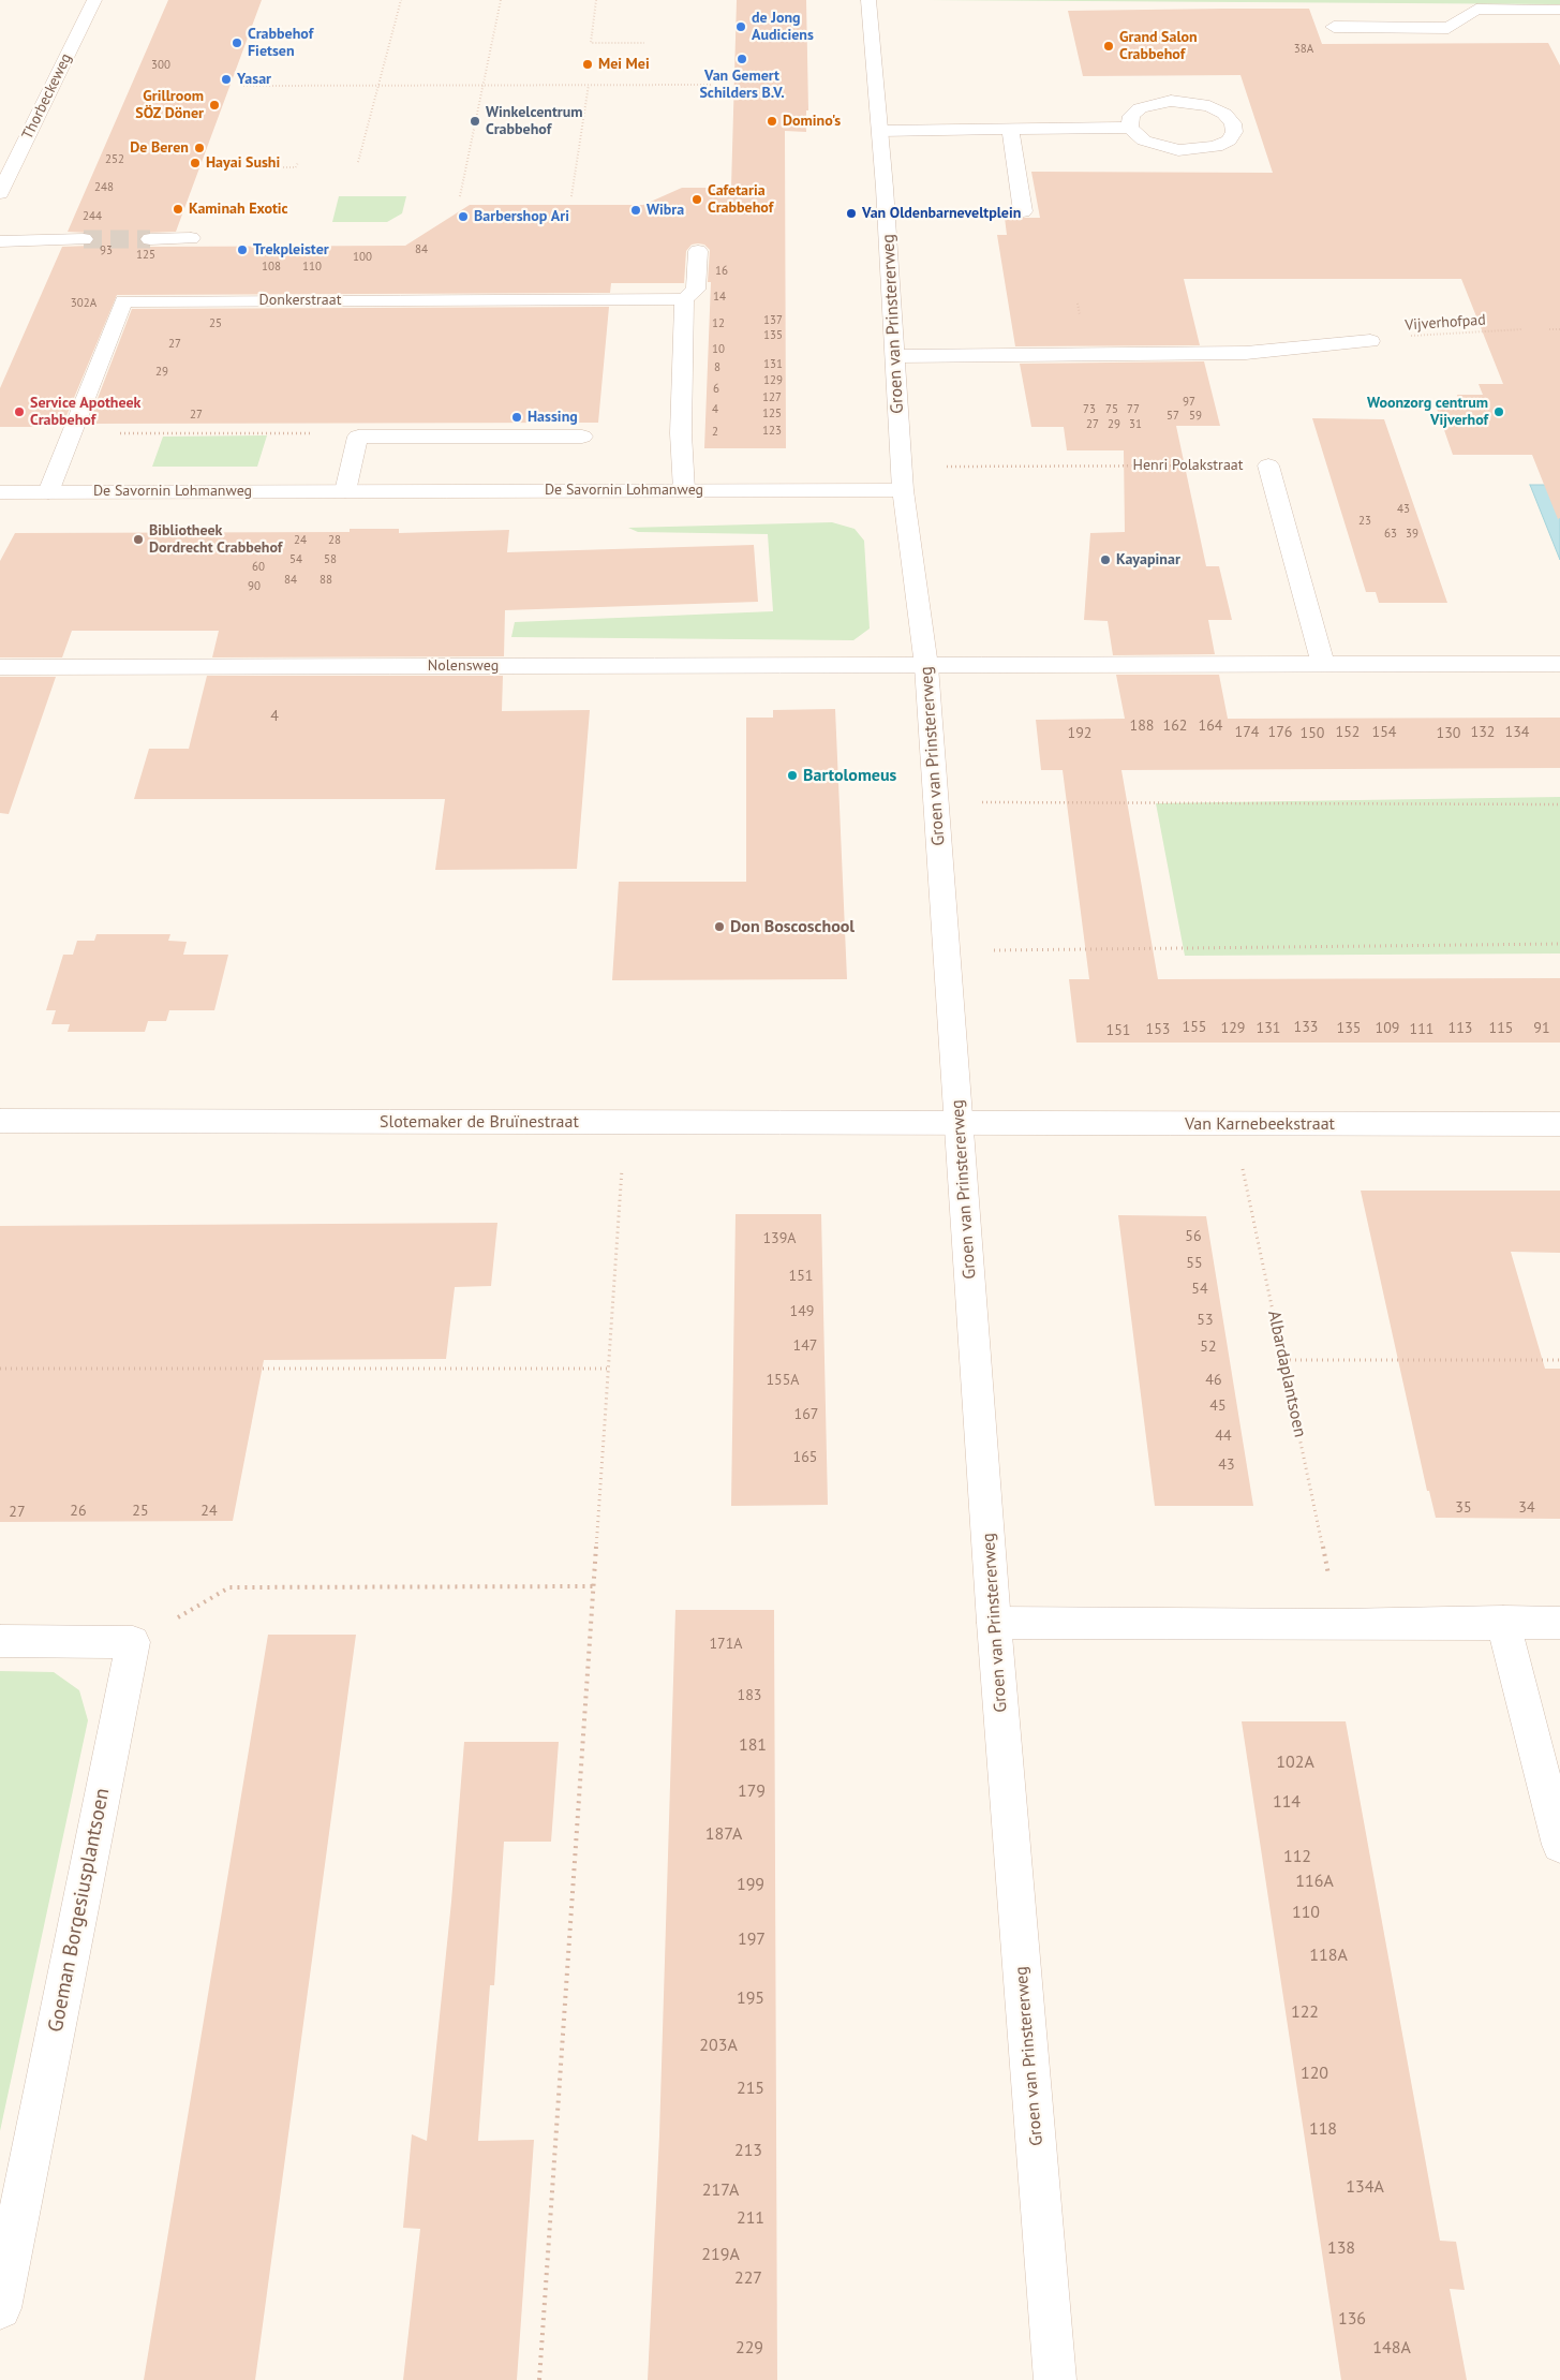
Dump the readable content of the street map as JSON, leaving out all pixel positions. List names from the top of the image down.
{
  "streets": {
    "street": [
      "Thorbeckeweg",
      "Donkerstraat",
      "Groen van Prinstererweg",
      "Henri Polakstraat",
      "De Savornin Lohmanweg",
      "Nolensweg",
      "Slotemaker de Bruïnestraat",
      "Van Karnebeekstraat",
      "Goeman Borgesiusplantsoen"
    ],
    "path": ["Vijverhofpad", "Albardaplantsoen"]
  },
  "crossings": [
    ["Donkerstraat", "De Savornin Lohmanweg"],
    ["Groen van Prinstererweg", "Henri Polakstraat"],
    ["Groen van Prinstererweg", "De Savornin Lohmanweg"],
    ["Groen van Prinstererweg", "Nolensweg"],
    ["Groen van Prinstererweg", "Slotemaker de Bruïnestraat"],
    ["Groen van Prinstererweg", "Van Karnebeekstraat"],
    ["Henri Polakstraat", "De Savornin Lohmanweg"],
    ["Slotemaker de Bruïnestraat", "Van Karnebeekstraat"],
    ["Van Karnebeekstraat", "Albardaplantsoen"]
  ],
  "places": [
    "de Jong Audiciens",
    "Crabbehof Fietsen",
    "Grand Salon Crabbehof",
    "Van Gemert Schilders B.V.",
    "Mei Mei",
    "Yasar",
    "Grillroom SÖZ Döner",
    "Winkelcentrum Crabbehof",
    "Domino's",
    "De Beren",
    "Hayai Sushi",
    "Cafetaria Crabbehof",
    "Kaminah Exotic",
    "Wibra",
    "Van Oldenbarneveltplein",
    "Barbershop Ari",
    "Trekpleister",
    "Service Apotheek Crabbehof",
    "Woonzorg centrum Vijverhof",
    "Hassing",
    "Bibliotheek Dordrecht Crabbehof",
    "Kayapinar",
    "Bartolomeus",
    "Don Boscoschool"
  ],
  "house_numbers": [
    "38A",
    "300",
    "252",
    "248",
    "244",
    "84",
    "93",
    "125",
    "100",
    "108",
    "110",
    "16",
    "14",
    "302A",
    "137",
    "25",
    "12",
    "135",
    "27",
    "10",
    "131",
    "8",
    "29",
    "129",
    "6",
    "127",
    "97",
    "4",
    "73",
    "75",
    "77",
    "125",
    "27",
    "57",
    "59",
    "27",
    "29",
    "31",
    "123",
    "2",
    "43",
    "23",
    "63",
    "39",
    "24",
    "28",
    "54",
    "58",
    "60",
    "84",
    "88",
    "90",
    "4",
    "188",
    "162",
    "164",
    "174",
    "176",
    "152",
    "154",
    "132",
    "134",
    "192",
    "150",
    "130",
    "155",
    "133",
    "129",
    "131",
    "135",
    "109",
    "113",
    "115",
    "91",
    "153",
    "111",
    "151",
    "56",
    "139A",
    "55",
    "151",
    "54",
    "149",
    "53",
    "147",
    "52",
    "155A",
    "46",
    "45",
    "167",
    "44",
    "165",
    "43",
    "35",
    "34",
    "26",
    "25",
    "24",
    "27",
    "171A",
    "183",
    "181",
    "102A",
    "179",
    "114",
    "187A",
    "112",
    "116A",
    "199",
    "110",
    "197",
    "118A",
    "195",
    "122",
    "203A",
    "120",
    "215",
    "118",
    "213",
    "134A",
    "217A",
    "211",
    "138",
    "219A",
    "227",
    "136",
    "229",
    "148A"
  ]
}
